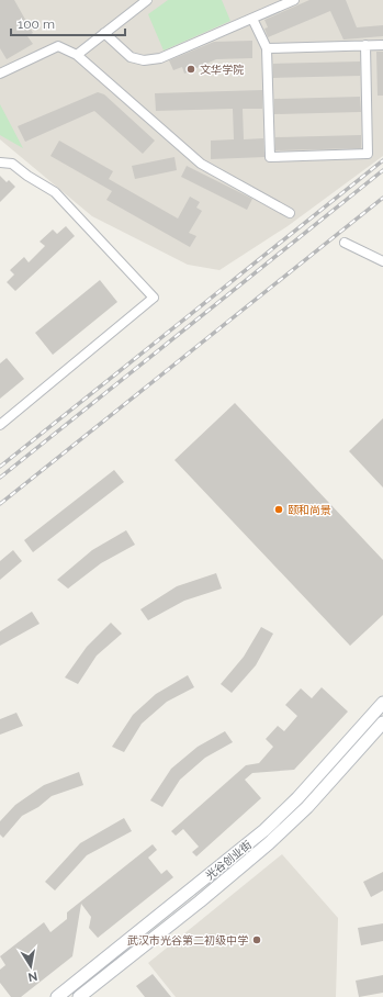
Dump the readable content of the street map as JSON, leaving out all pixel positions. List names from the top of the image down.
{
  "streets": {
    "main road": ["光谷创业街"]
  },
  "places": ["文华学院", "颐和尚景", "武汉市光谷第二初级中学"],
  "scale_bar": "100 m",
  "north": "bottom"
}
